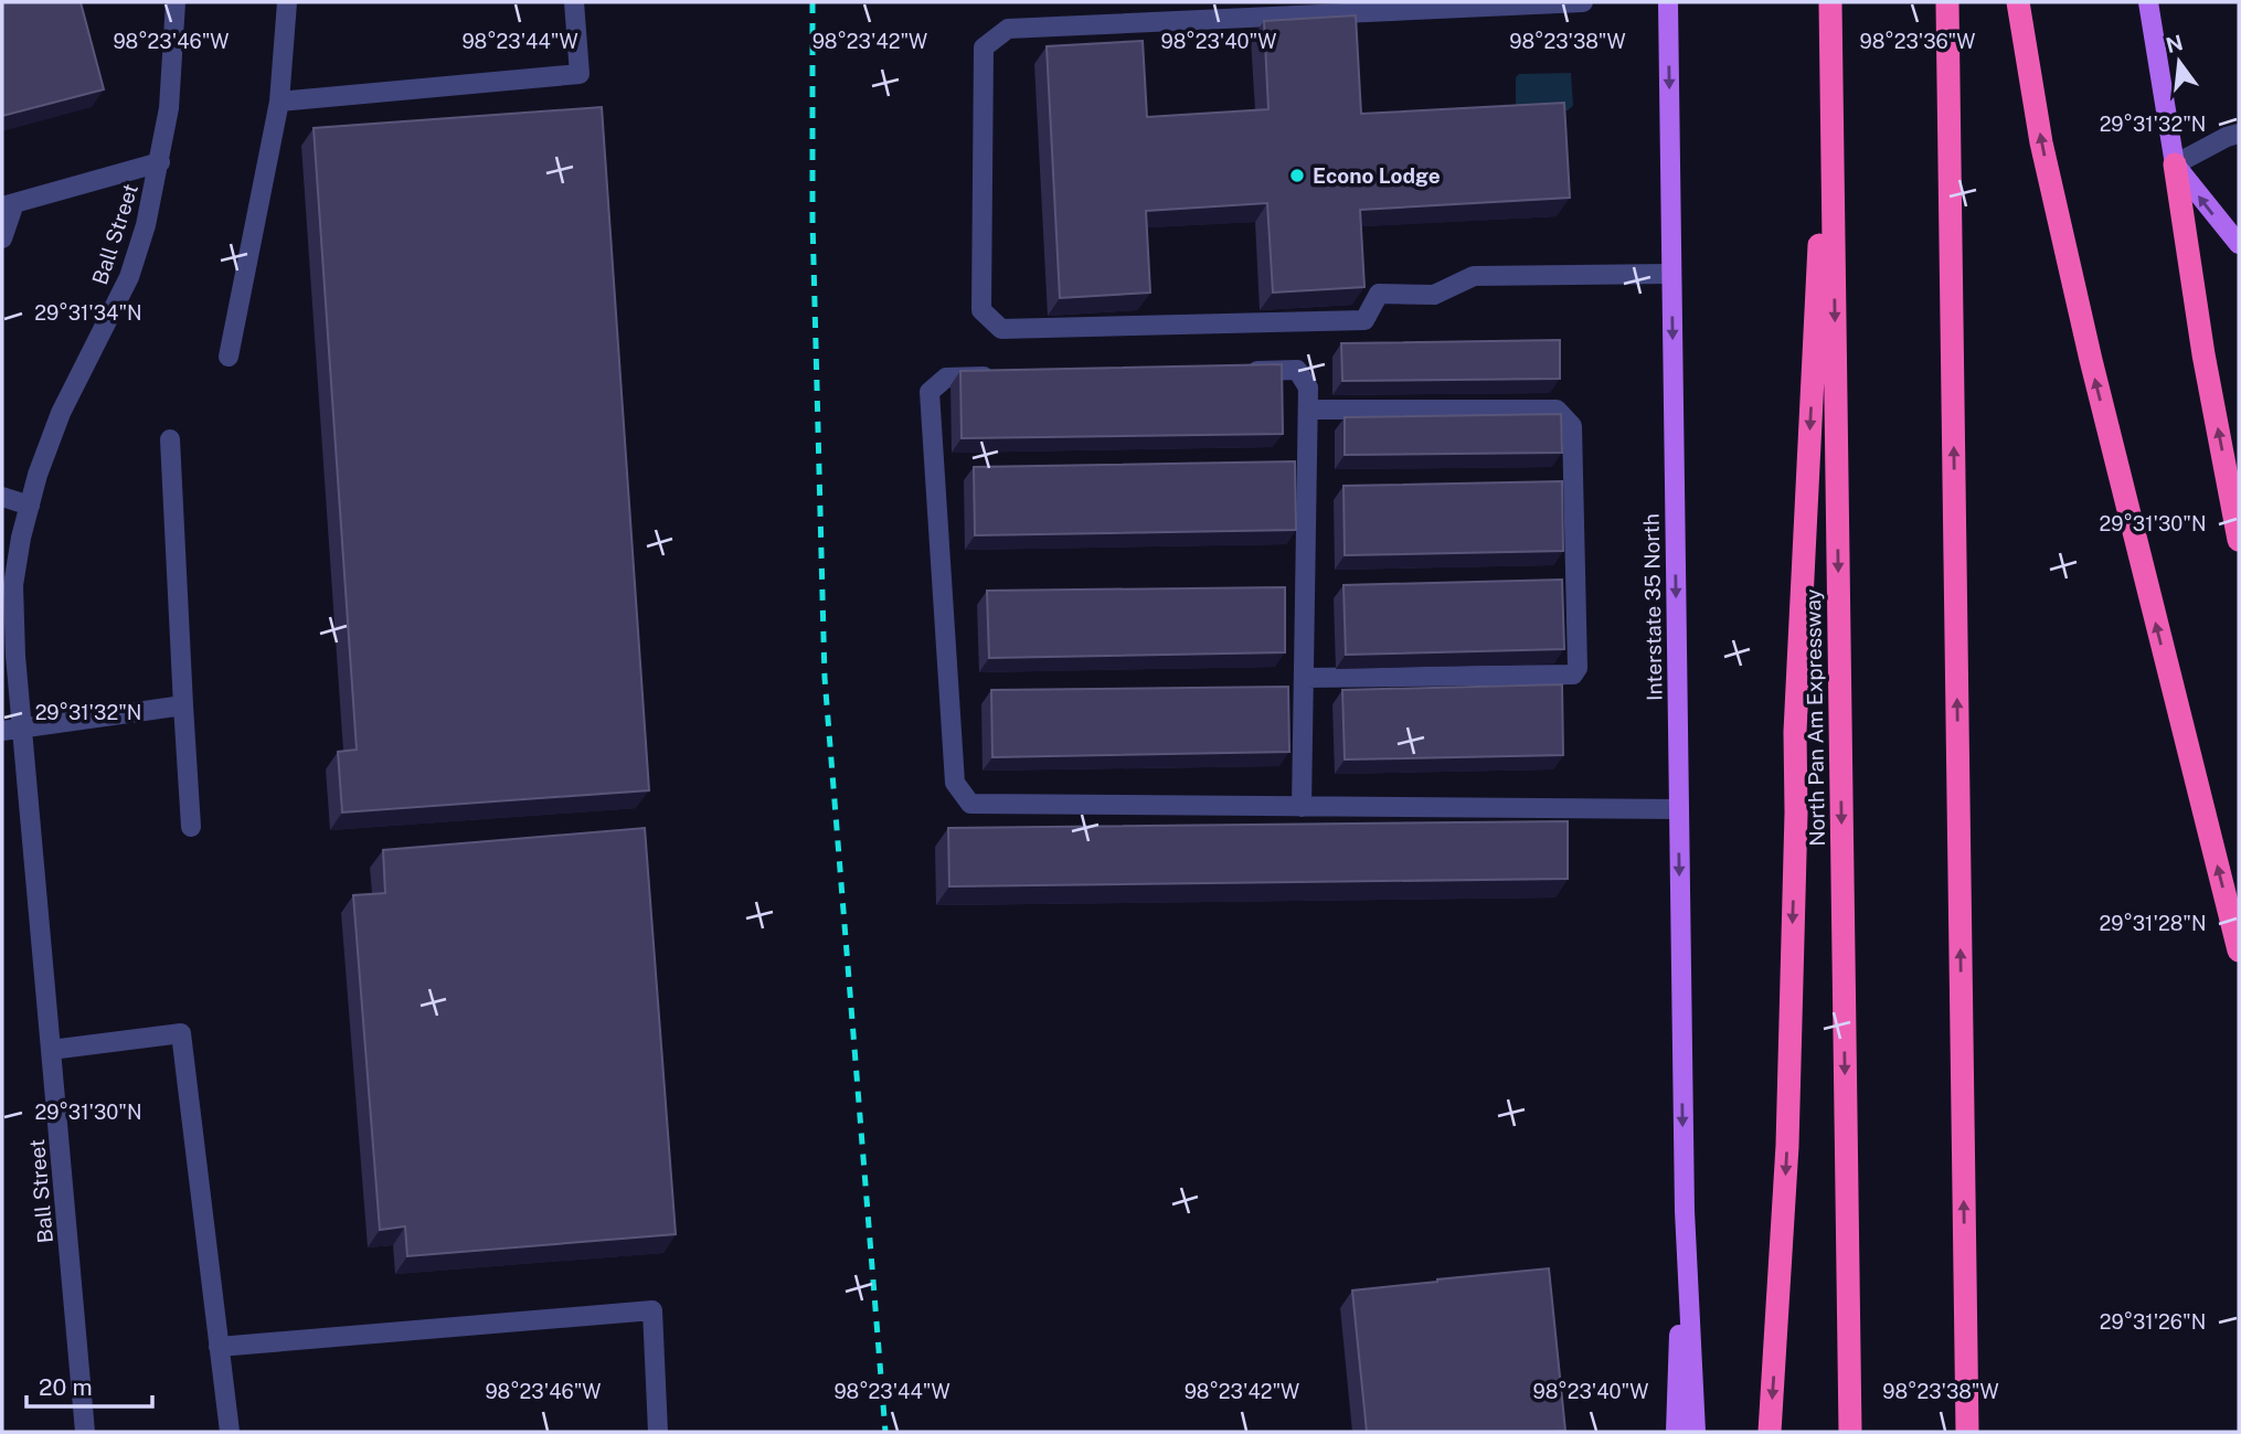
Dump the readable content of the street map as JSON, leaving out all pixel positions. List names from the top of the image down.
{
  "streets": {
    "highway": ["North Pan Am Expressway"],
    "main road": ["Interstate 35 North"],
    "street": ["Ball Street"]
  },
  "one_way": ["Interstate 35 North"],
  "places": ["Econo Lodge"],
  "scale_bar": "20 m",
  "north": "top",
  "coordinates": [
    "98°23'46\"W",
    "98°23'44\"W",
    "98°23'42\"W",
    "98°23'40\"W",
    "98°23'38\"W",
    "98°23'36\"W",
    "29°31'32\"N",
    "29°31'34\"N",
    "29°31'30\"N",
    "29°31'28\"N",
    "29°31'26\"N"
  ]
}
